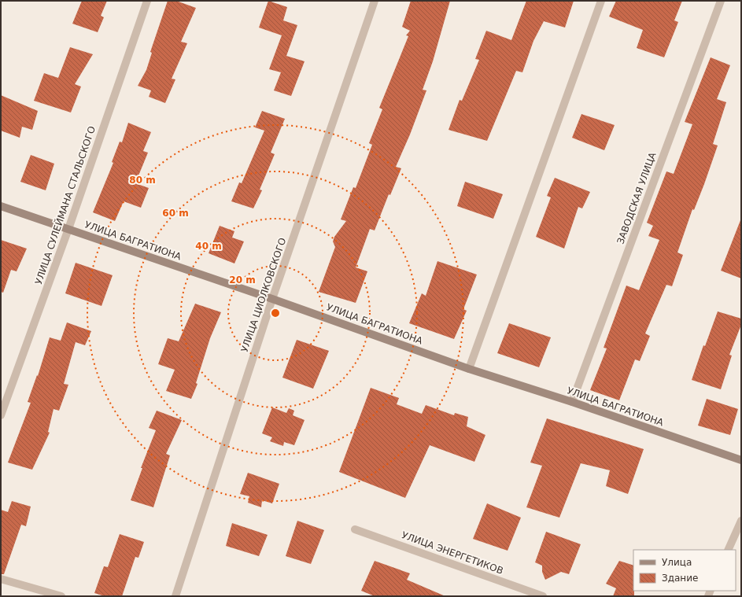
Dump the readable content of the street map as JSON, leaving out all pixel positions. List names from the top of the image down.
{
  "streets": {
    "street": [
      "ЗАВОДСКАЯ УЛИЦА",
      "УЛИЦА СУЛЕЙМАНА СТАЛЬСКОГО",
      "УЛИЦА БАГРАТИОНА",
      "УЛИЦА ЦИОЛКОВСКОГО",
      "УЛИЦА ЭНЕРГЕТИКОВ"
    ]
  },
  "crossings": [
    ["ЗАВОДСКАЯ УЛИЦА", "УЛИЦА БАГРАТИОНА"],
    ["УЛИЦА СУЛЕЙМАНА СТАЛЬСКОГО", "УЛИЦА БАГРАТИОНА"],
    ["УЛИЦА БАГРАТИОНА", "УЛИЦА ЦИОЛКОВСКОГО"]
  ],
  "legend": ["Улица", "Здание"],
  "rings": [
    "80 m",
    "60 m",
    "40 m",
    "20 m"
  ]
}
